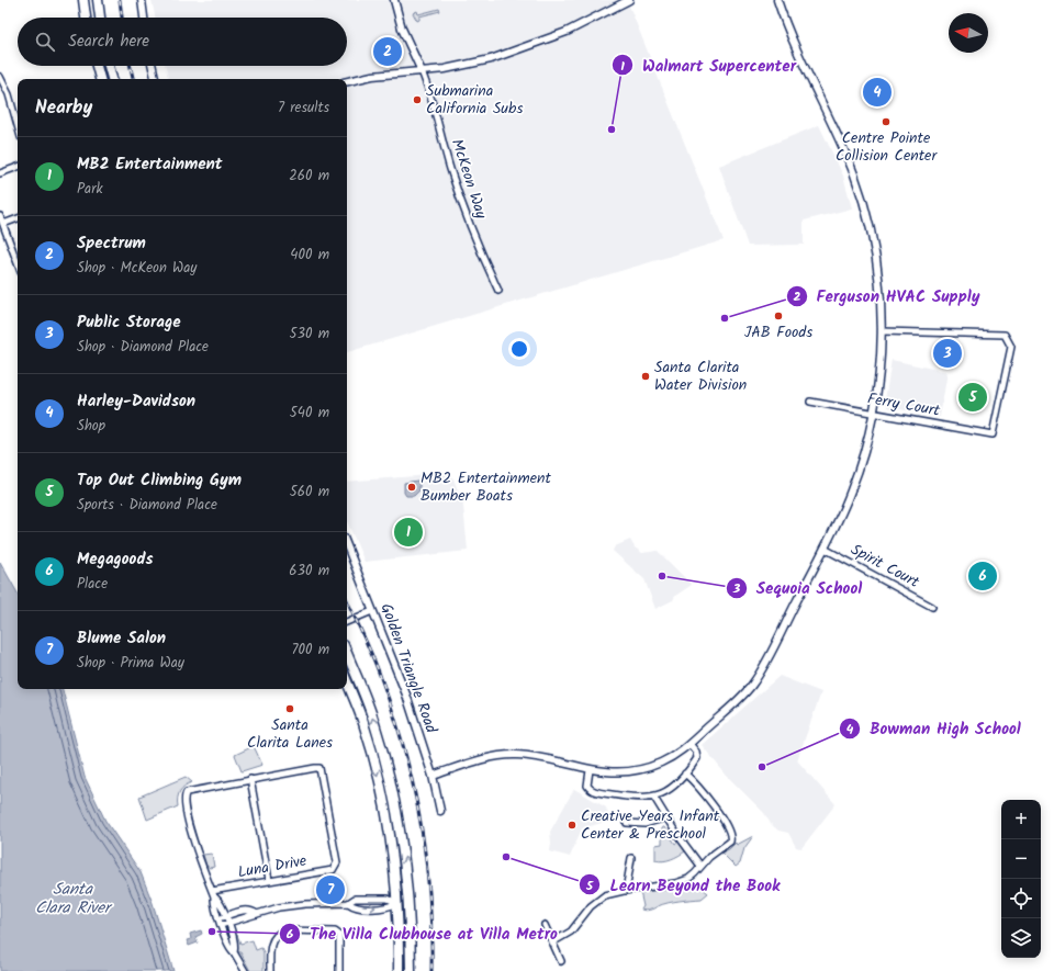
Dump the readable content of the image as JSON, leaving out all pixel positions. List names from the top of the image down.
{
  "streets": {
    "street": [
      "McKeon Way",
      "Ferry Court",
      "Spirit Court",
      "Golden Triangle Road",
      "Luna Drive"
    ]
  },
  "water": ["Santa Clara River"],
  "places": [
    "Submarina California Subs",
    "Centre Pointe Collision Center",
    "Walmart Supercenter",
    "JAB Foods",
    "Ferguson HVAC Supply",
    "Santa Clarita Water Division",
    "MB2 Entertainment Bumber Boats",
    "Sequoia School",
    "Santa Clarita Lanes",
    "Bowman High School",
    "Creative Years Infant Center & Preschool",
    "Learn Beyond the Book",
    "The Villa Clubhouse at Villa Metro"
  ],
  "north": "left",
  "page": {
    "search": "Search here",
    "pins": [
      "2",
      "4",
      "3",
      "5",
      "1",
      "6",
      "7"
    ],
    "heading": ["Nearby", "7 results"],
    "list": [
      {
        "mark": "1",
        "name": "MB2 Entertainment",
        "note": "Park",
        "value": "260 m"
      },
      {
        "mark": "2",
        "name": "Spectrum",
        "note": "Shop · McKeon Way",
        "value": "400 m"
      },
      {
        "mark": "3",
        "name": "Public Storage",
        "note": "Shop · Diamond Place",
        "value": "530 m"
      },
      {
        "mark": "4",
        "name": "Harley-Davidson",
        "note": "Shop",
        "value": "540 m"
      },
      {
        "mark": "5",
        "name": "Top Out Climbing Gym",
        "note": "Sports · Diamond Place",
        "value": "560 m"
      },
      {
        "mark": "6",
        "name": "Megagoods",
        "note": "Place",
        "value": "630 m"
      },
      {
        "mark": "7",
        "name": "Blume Salon",
        "note": "Shop · Prima Way",
        "value": "700 m"
      }
    ],
    "map_buttons": ["+", "−"]
  }
}
